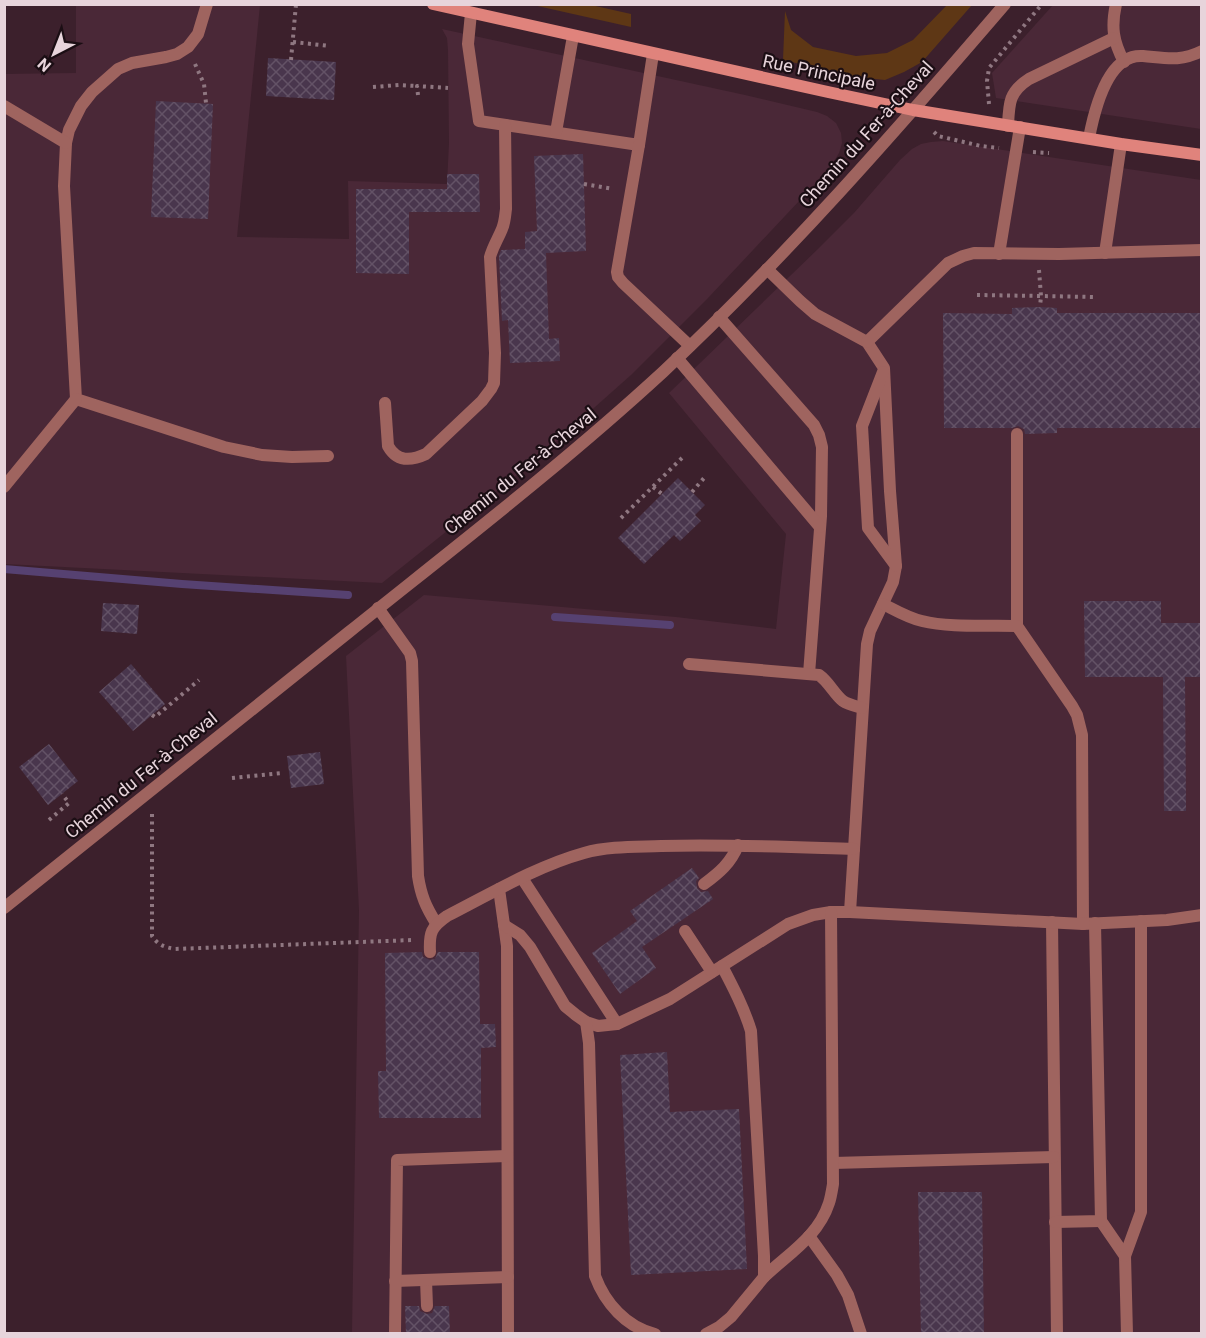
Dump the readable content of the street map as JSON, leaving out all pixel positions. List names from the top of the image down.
{
  "streets": {
    "main road": ["Rue Principale"],
    "street": ["Chemin du Fer-à-Cheval"]
  },
  "crossings": [
    ["Rue Principale", "Chemin du Fer-à-Cheval"]
  ],
  "north": "bottom left"
}
